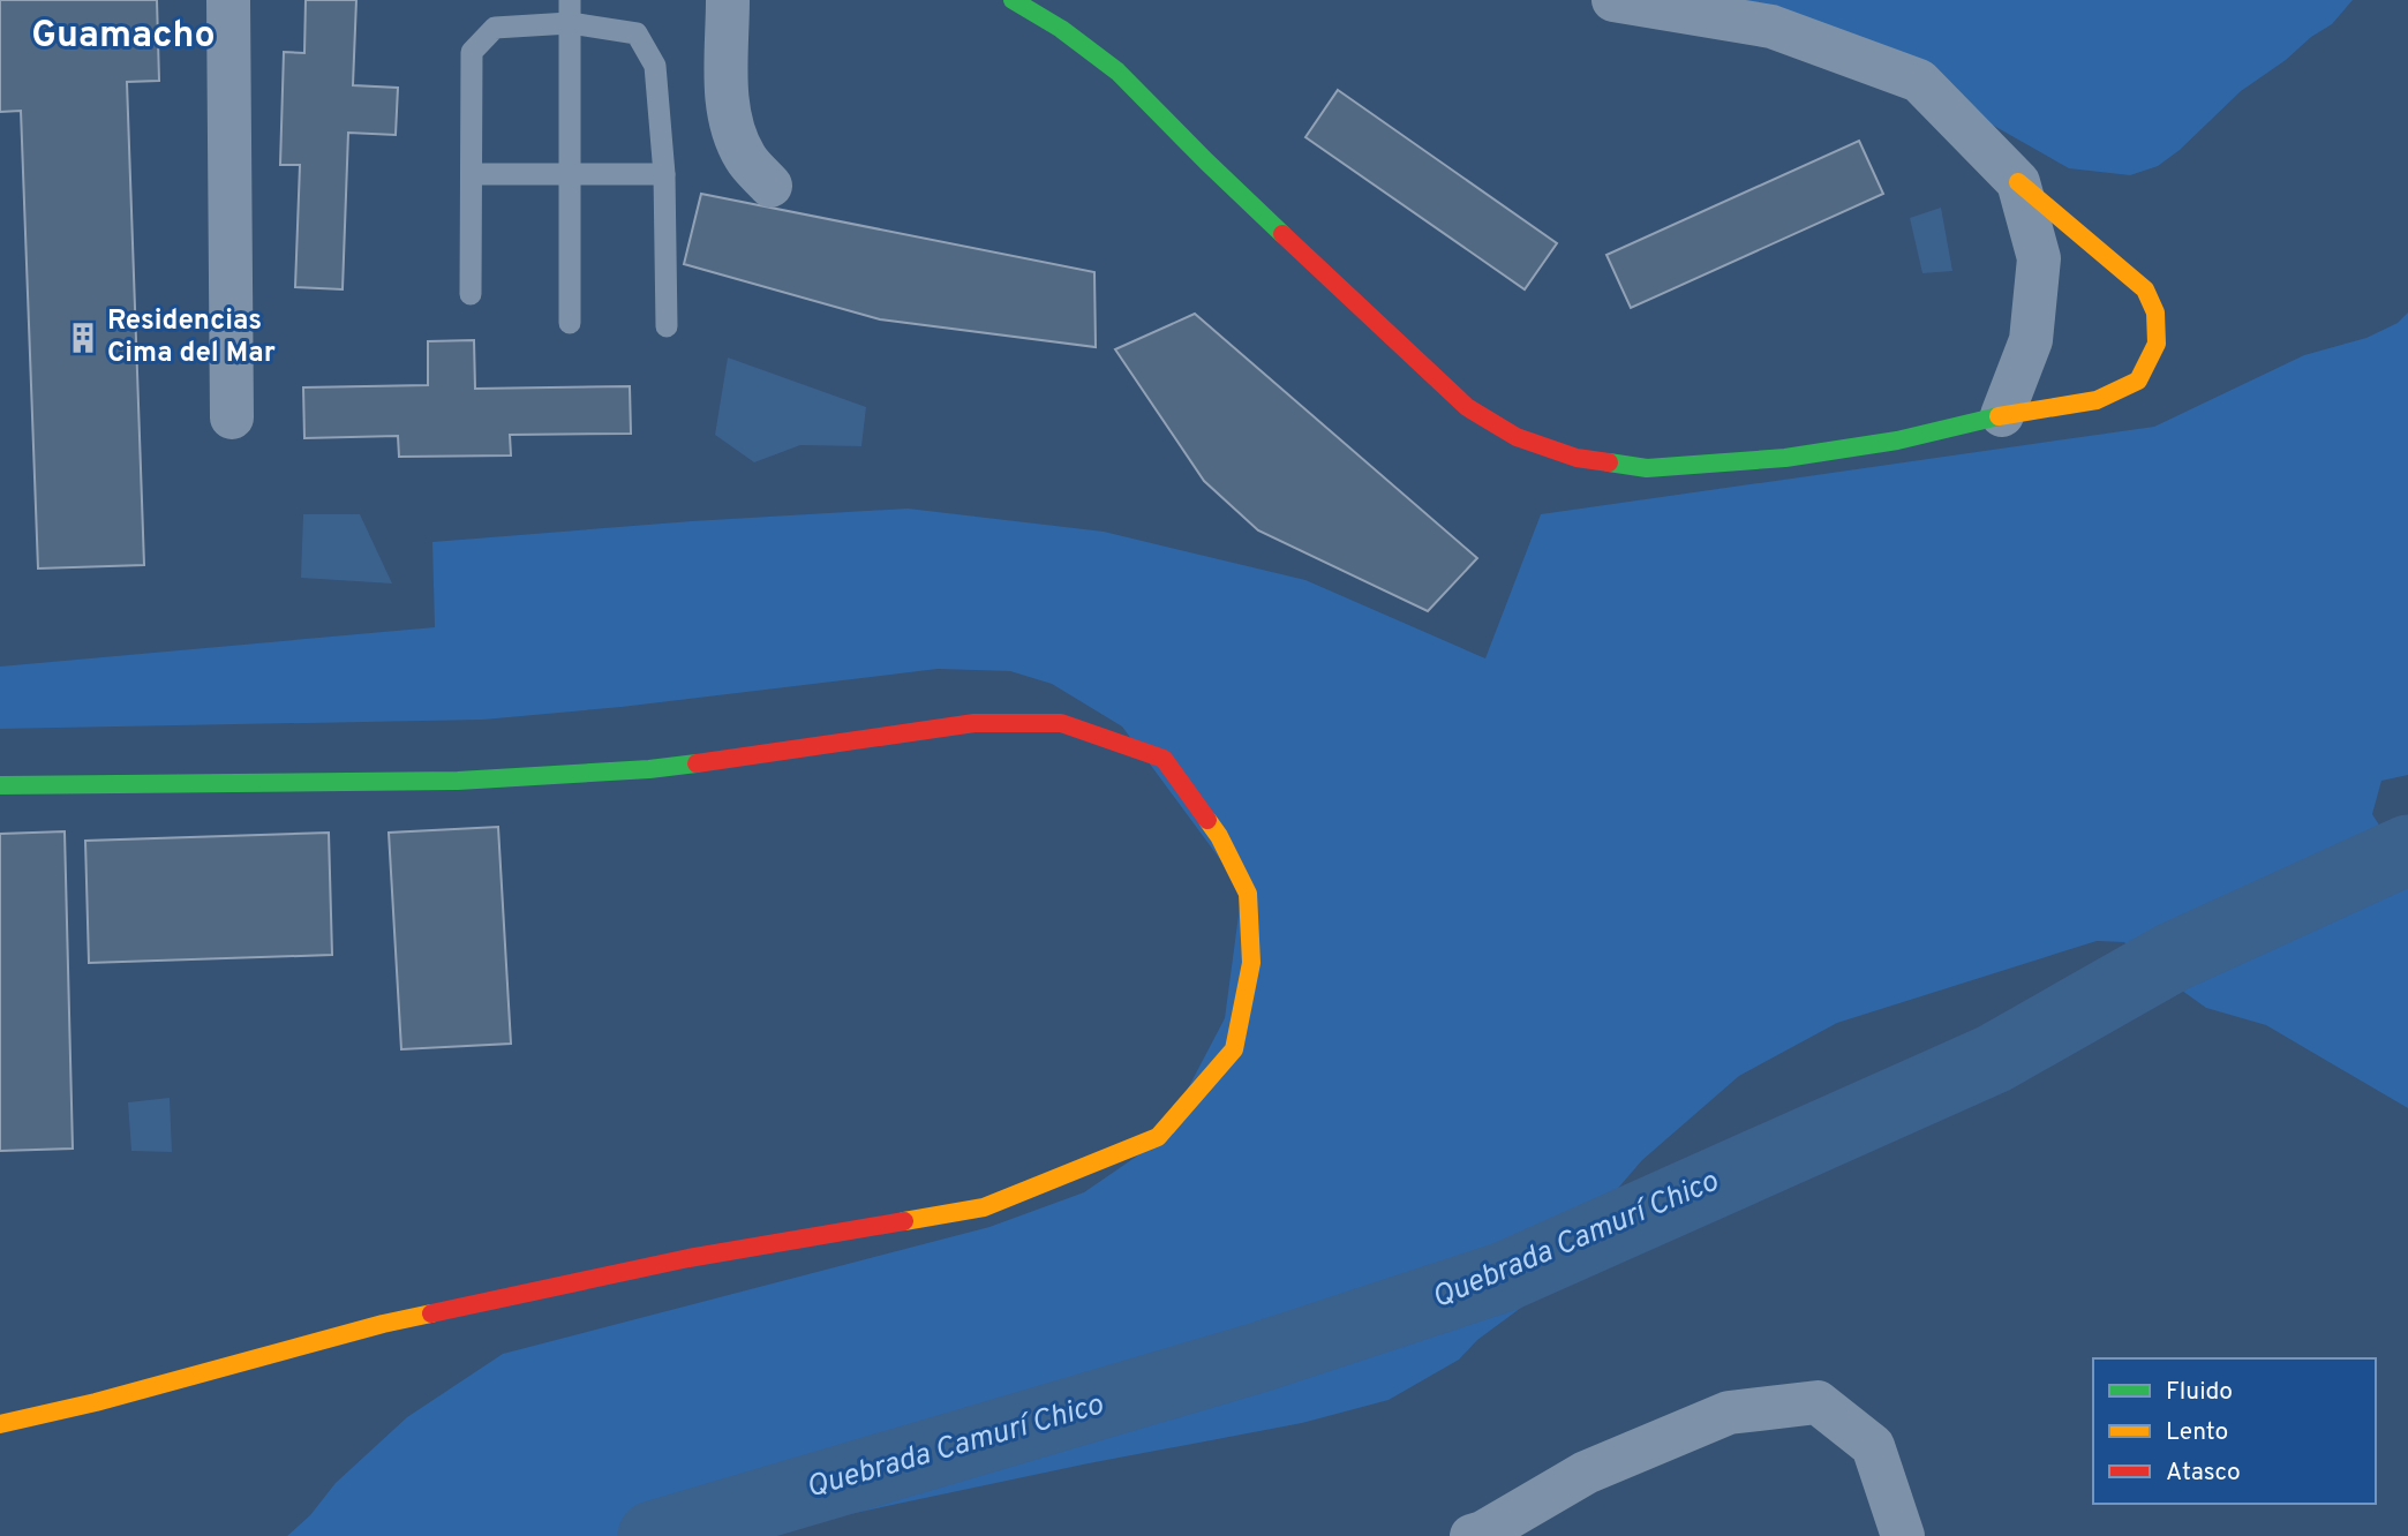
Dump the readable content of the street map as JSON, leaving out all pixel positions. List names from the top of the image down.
{
  "districts": ["Guamacho"],
  "water": ["Quebrada Camurí Chico"],
  "places": {
    "building": ["Residencias Cima del Mar"]
  },
  "legend": ["Fluido", "Lento", "Atasco"]
}
